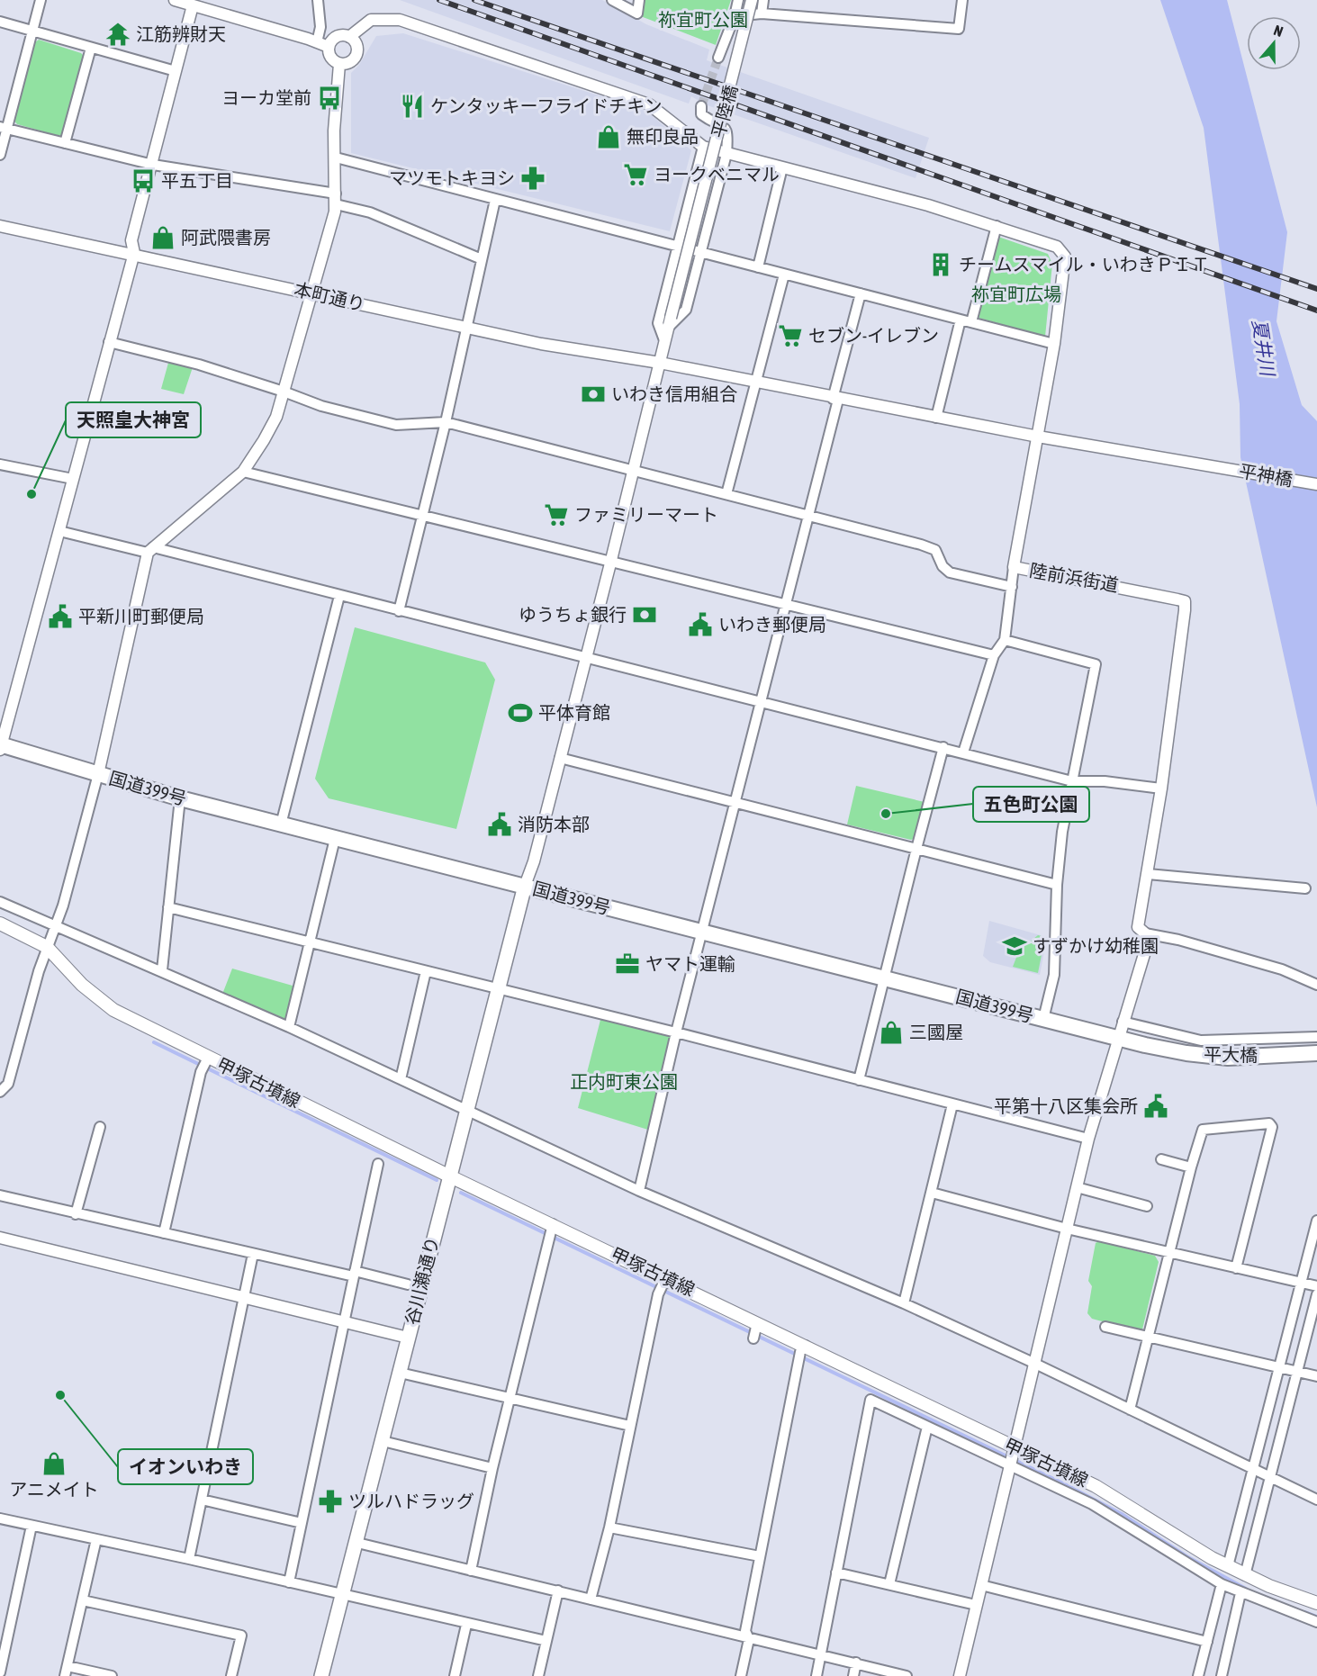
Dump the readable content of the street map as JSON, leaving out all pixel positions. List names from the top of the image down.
{
  "streets": {
    "highway": ["国道399号", "平大橋"],
    "main road": ["甲塚古墳線", "谷川瀬通り"],
    "street": [
      "平陸橋",
      "本町通り",
      "平神橋",
      "陸前浜街道"
    ]
  },
  "crossings": [
    ["平陸橋", "本町通り"],
    ["平陸橋", "国道399号"],
    ["平陸橋", "谷川瀬通り"],
    ["平神橋", "陸前浜街道"],
    ["国道399号", "平大橋"],
    ["国道399号", "谷川瀬通り"],
    ["甲塚古墳線", "谷川瀬通り"]
  ],
  "water": ["夏井川"],
  "parks": ["祢宜町公園", "祢宜町広場", "正内町東公園"],
  "places": {
    "temple": ["江筋辨財天"],
    "bus stop": ["ヨーカ堂前", "平五丁目"],
    "restaurant": ["ケンタッキーフライドチキン"],
    "shop": [
      "無印良品",
      "阿武隈書房",
      "三國屋",
      "アニメイト"
    ],
    "supermarket": ["ヨークベニマル", "セブン-イレブン", "ファミリーマート"],
    "pharmacy": ["マツモトキヨシ", "ツルハドラッグ"],
    "building": ["チームスマイル・いわきＰＩＴ"],
    "bank": ["いわき信用組合", "ゆうちょ銀行"],
    "other": ["天照皇大神宮", "五色町公園", "イオンいわき"],
    "public building": [
      "平新川町郵便局",
      "いわき郵便局",
      "消防本部",
      "平第十八区集会所"
    ],
    "sports": ["平体育館"],
    "school or university": ["すずかけ幼稚園"],
    "office": ["ヤマト運輸"]
  },
  "north": "top"
}
